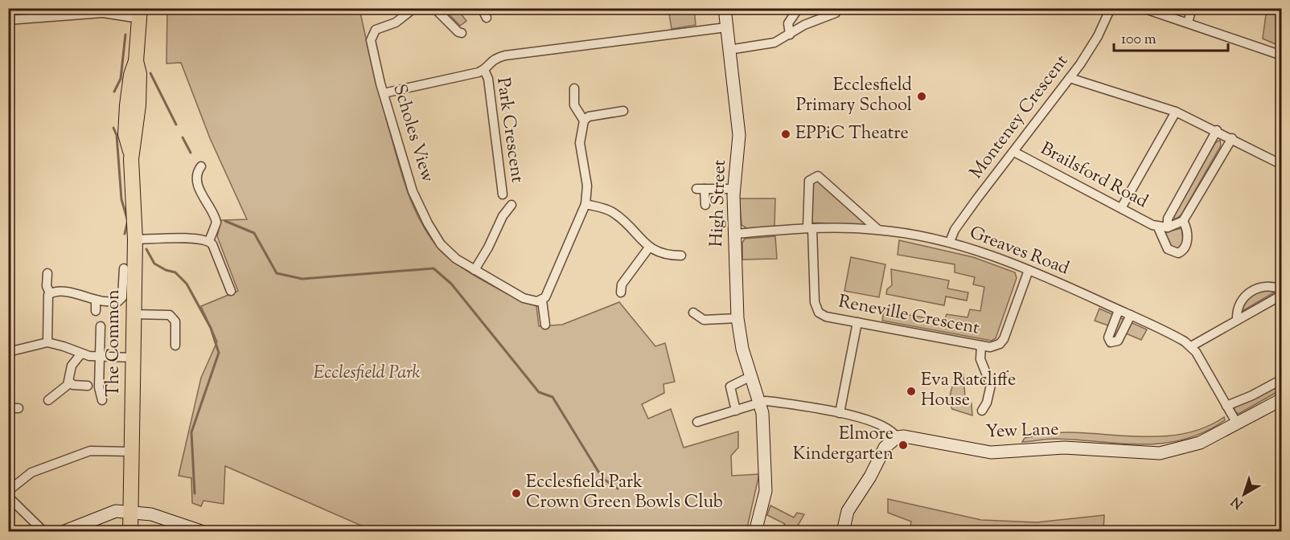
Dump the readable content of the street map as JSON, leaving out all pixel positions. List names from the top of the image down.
{
  "streets": {
    "main road": ["High Street", "The Common", "Yew Lane"],
    "street": [
      "Monteney Crescent",
      "Park Crescent",
      "Scholes View",
      "Brailsford Road",
      "Greaves Road",
      "Reneville Crescent"
    ]
  },
  "crossings": [
    ["Monteney Crescent", "Brailsford Road"],
    ["Monteney Crescent", "Greaves Road"],
    ["High Street", "Greaves Road"],
    ["High Street", "Yew Lane"],
    ["Greaves Road", "Reneville Crescent"],
    ["Greaves Road", "Yew Lane"]
  ],
  "parks": ["Ecclesfield Park"],
  "places": [
    "Ecclesfield Primary School",
    "EPPiC Theatre",
    "Eva Ratcliffe House",
    "Elmore Kindergarten",
    "Ecclesfield Park Crown Green Bowls Club"
  ],
  "scale_bar": "100 m",
  "north": "bottom left"
}
